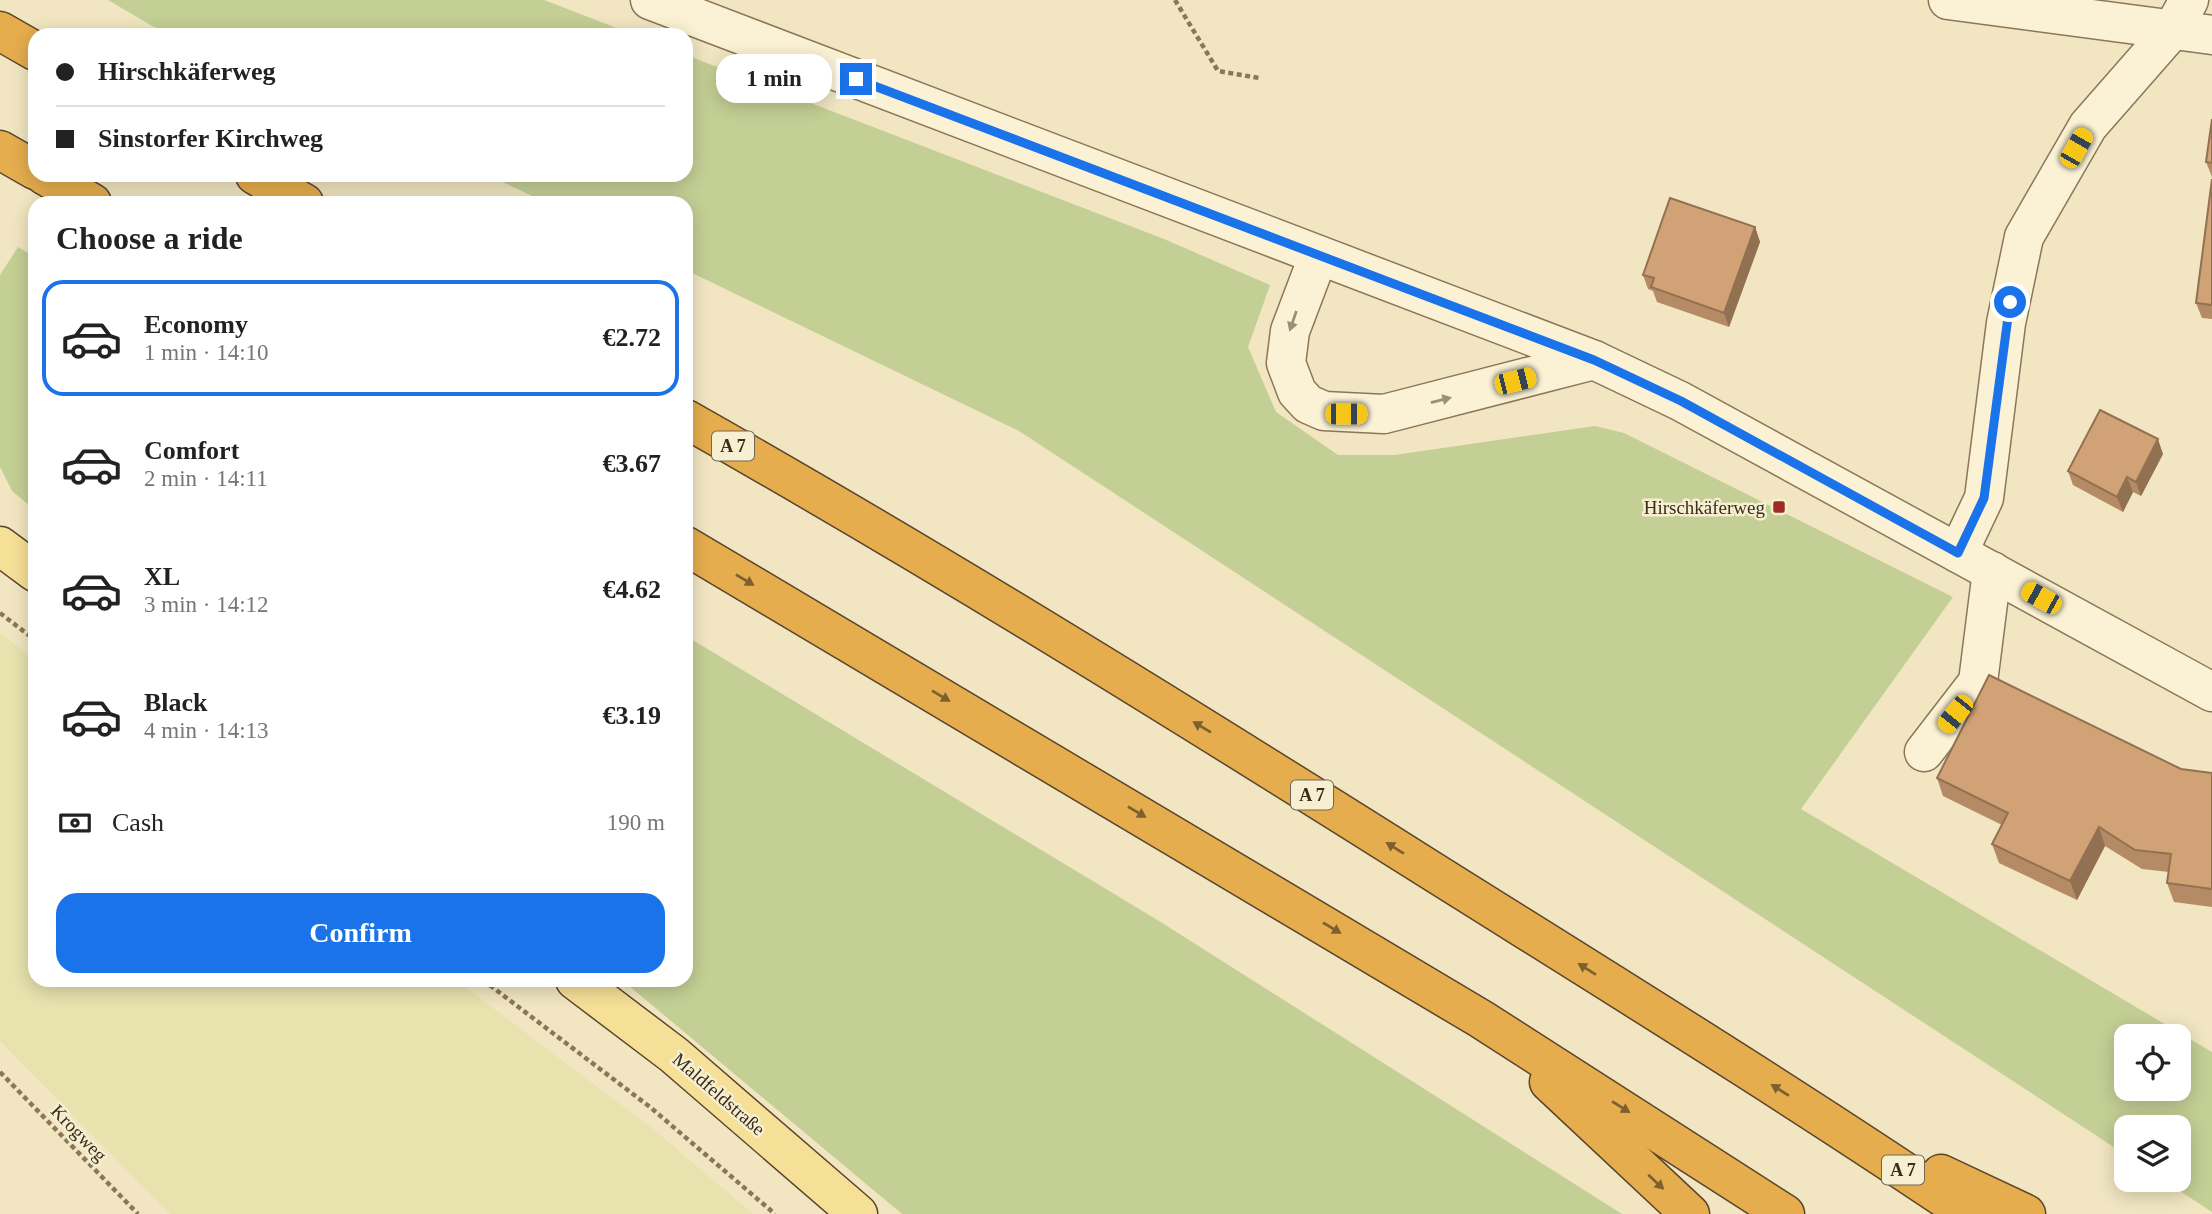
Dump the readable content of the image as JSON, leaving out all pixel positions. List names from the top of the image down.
{
  "streets": {
    "highway": ["A 7"],
    "main road": ["Maldfeldstraße"],
    "path": ["Krogweg"]
  },
  "places": {
    "transit": ["Hirschkäferweg"]
  },
  "page": {
    "banner": ["Hirschkäferweg", "Sinstorfer Kirchweg"],
    "bubble": "1 min",
    "heading": "Choose a ride",
    "list": [
      {
        "name": "Economy",
        "note": "1 min · 14:10",
        "value": "€2.72"
      },
      {
        "name": "Comfort",
        "note": "2 min · 14:11",
        "value": "€3.67"
      },
      {
        "name": "XL",
        "note": "3 min · 14:12",
        "value": "€4.62"
      },
      {
        "name": "Black",
        "note": "4 min · 14:13",
        "value": "€3.19"
      }
    ],
    "pay": ["Cash", "190 m"],
    "buttons": "Confirm"
  }
}
